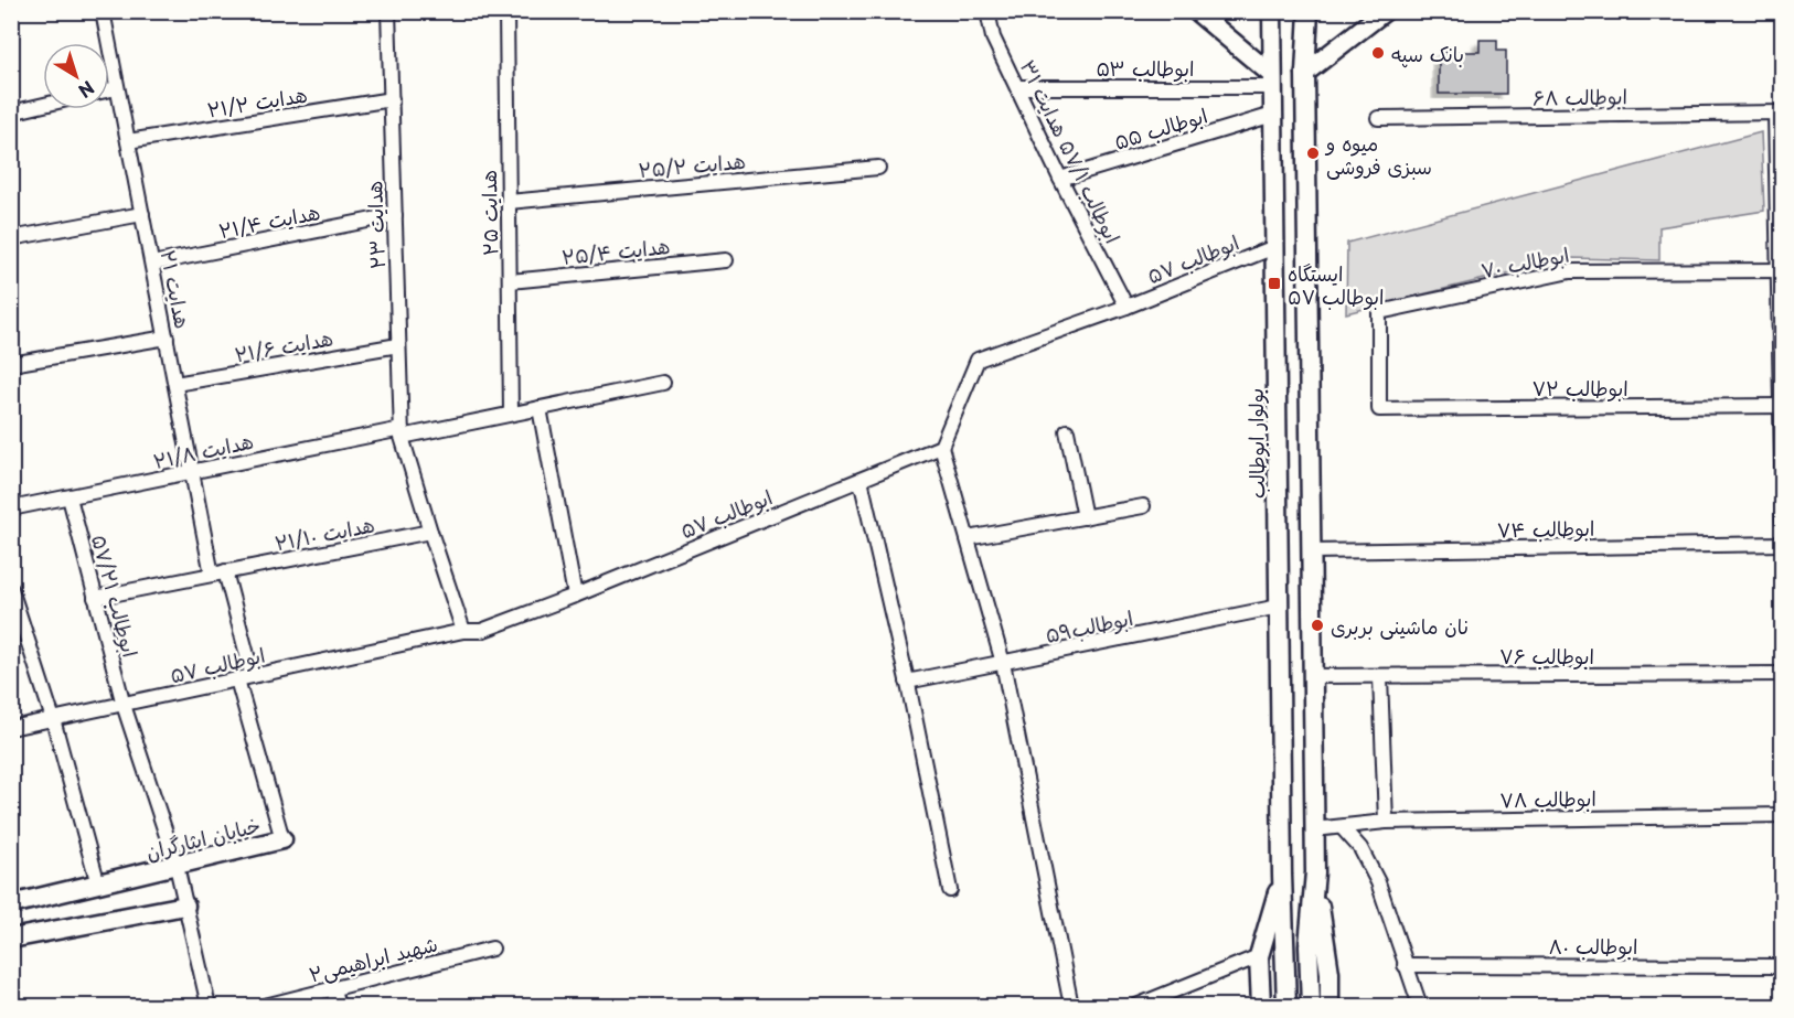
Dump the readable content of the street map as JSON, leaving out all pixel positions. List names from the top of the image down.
{
  "streets": {
    "main road": ["بولوار ابوطالب", "خیابان ایثارگران"],
    "street": [
      "ابوطالب ۵۳",
      "ابوطالب ۶۸",
      "هدایت ۲۱/۲",
      "ابوطالب ۵۵",
      "ابوطالب ۵۷/۱ هدایت ۳۱",
      "هدایت ۲۵/۲",
      "هدایت ۲۵",
      "هدایت ۲۱/۴",
      "هدایت ۲۳",
      "هدایت ۲۵/۴",
      "ابوطالب ۵۷",
      "ابوطالب ۷۰",
      "هدایت ۲۱",
      "هدایت ۲۱/۶",
      "ابوطالب ۷۲",
      "هدایت ۲۱/۸",
      "ابوطالب ۷۴",
      "هدایت ۲۱/۱۰",
      "ابوطالب ۵۷/۲۱",
      "ابوطالب۵۹",
      "ابوطالب ۷۶",
      "ابوطالب ۷۸",
      "ابوطالب ۸۰",
      "شهید ابراهیمی۲"
    ]
  },
  "crossings": [
    ["ابوطالب ۵۳", "ابوطالب ۵۷/۱ هدایت ۳۱"],
    ["ابوطالب ۵۳", "بولوار ابوطالب"],
    ["هدایت ۲۱/۲", "هدایت ۲۳"],
    ["هدایت ۲۱/۲", "هدایت ۲۱"],
    ["ابوطالب ۵۵", "ابوطالب ۵۷/۱ هدایت ۳۱"],
    ["ابوطالب ۵۵", "بولوار ابوطالب"],
    ["ابوطالب ۵۷/۱ هدایت ۳۱", "ابوطالب ۵۷"],
    ["هدایت ۲۵/۲", "هدایت ۲۵"],
    ["هدایت ۲۵", "هدایت ۲۵/۴"],
    ["هدایت ۲۵", "هدایت ۲۱/۸"],
    ["هدایت ۲۱/۴", "هدایت ۲۳"],
    ["هدایت ۲۱/۴", "هدایت ۲۱"],
    ["هدایت ۲۳", "ابوطالب ۵۷"],
    ["هدایت ۲۳", "هدایت ۲۱/۶"],
    ["هدایت ۲۳", "هدایت ۲۱/۸"],
    ["هدایت ۲۳", "هدایت ۲۱/۱۰"],
    ["ابوطالب ۵۷", "هدایت ۲۱"],
    ["ابوطالب ۵۷", "بولوار ابوطالب"],
    ["ابوطالب ۵۷", "ابوطالب ۵۷/۲۱"],
    ["ابوطالب ۵۷", "خیابان ایثارگران"],
    ["ابوطالب ۷۰", "ابوطالب ۷۲"],
    ["هدایت ۲۱", "هدایت ۲۱/۶"],
    ["هدایت ۲۱", "هدایت ۲۱/۸"],
    ["هدایت ۲۱", "هدایت ۲۱/۱۰"],
    ["بولوار ابوطالب", "ابوطالب۵۹"],
    ["هدایت ۲۱/۸", "ابوطالب ۵۷/۲۱"],
    ["هدایت ۲۱/۱۰", "ابوطالب ۵۷/۲۱"],
    ["ابوطالب ۵۷/۲۱", "خیابان ایثارگران"]
  ],
  "places": {
    "other": ["بانک سپه", "میوه و سبزی فروشی", "نان ماشینی بربری"],
    "transit": ["ایستگاه ابوطالب ۵۷"]
  },
  "north": "bottom right"
}
